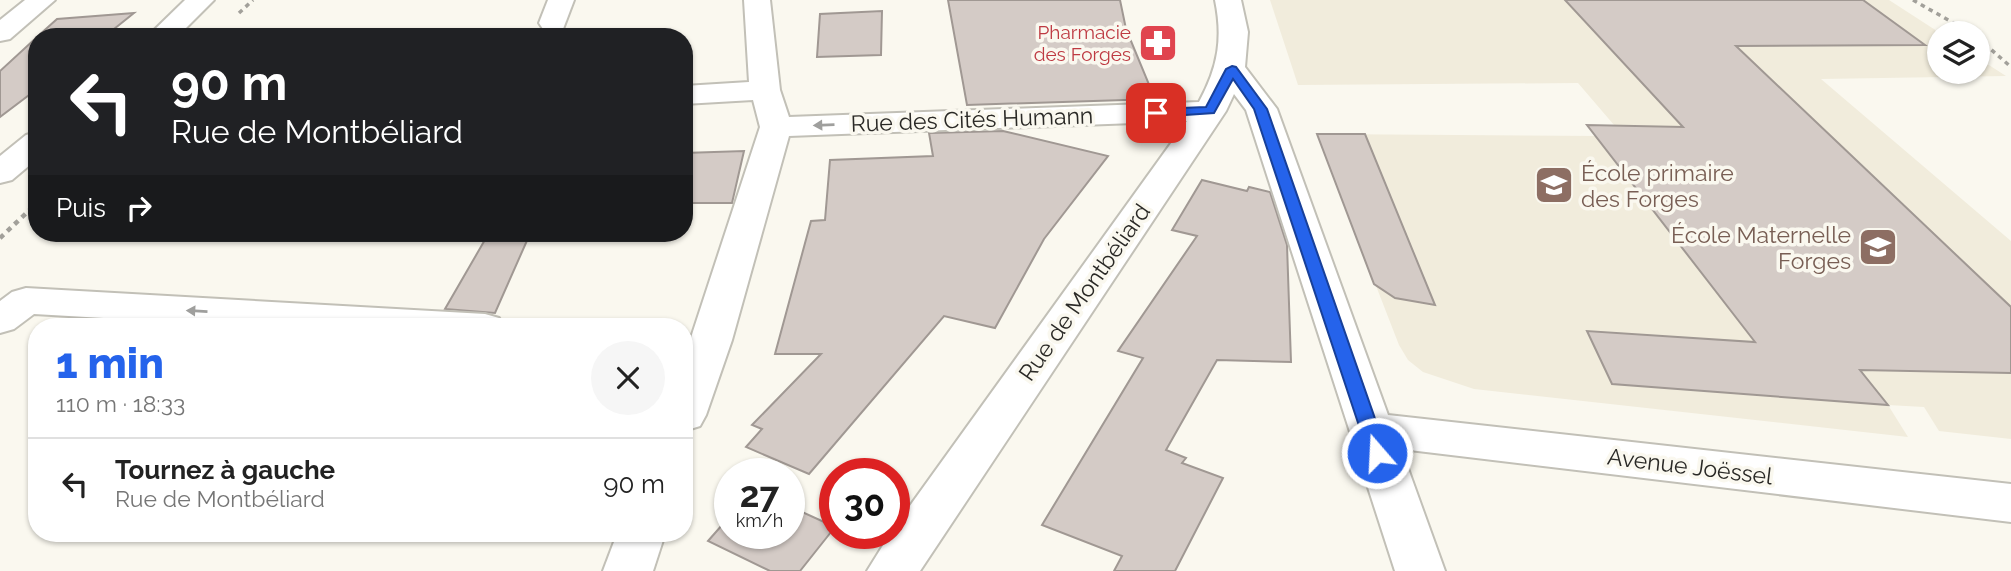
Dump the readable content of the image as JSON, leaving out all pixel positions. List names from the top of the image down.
{
  "streets": {
    "street": ["Rue des Cités Humann", "Rue de Montbéliard", "Avenue Joëssel"]
  },
  "crossings": [
    ["Rue des Cités Humann", "Rue de Montbéliard"]
  ],
  "one_way": ["Rue des Cités Humann"],
  "places": {
    "pharmacy": ["Pharmacie des Forges"],
    "school or university": ["École primaire des Forges", "École Maternelle Forges"]
  },
  "page": {
    "turn": ["90 m", "Rue de Montbéliard"],
    "then": "Puis",
    "heading": ["1 min", "110 m · 18:33"],
    "list": [
      {
        "name": "Tournez à gauche",
        "note": "Rue de Montbéliard",
        "value": "90 m"
      }
    ],
    "speed": "27 km/h",
    "limit": "30"
  }
}
